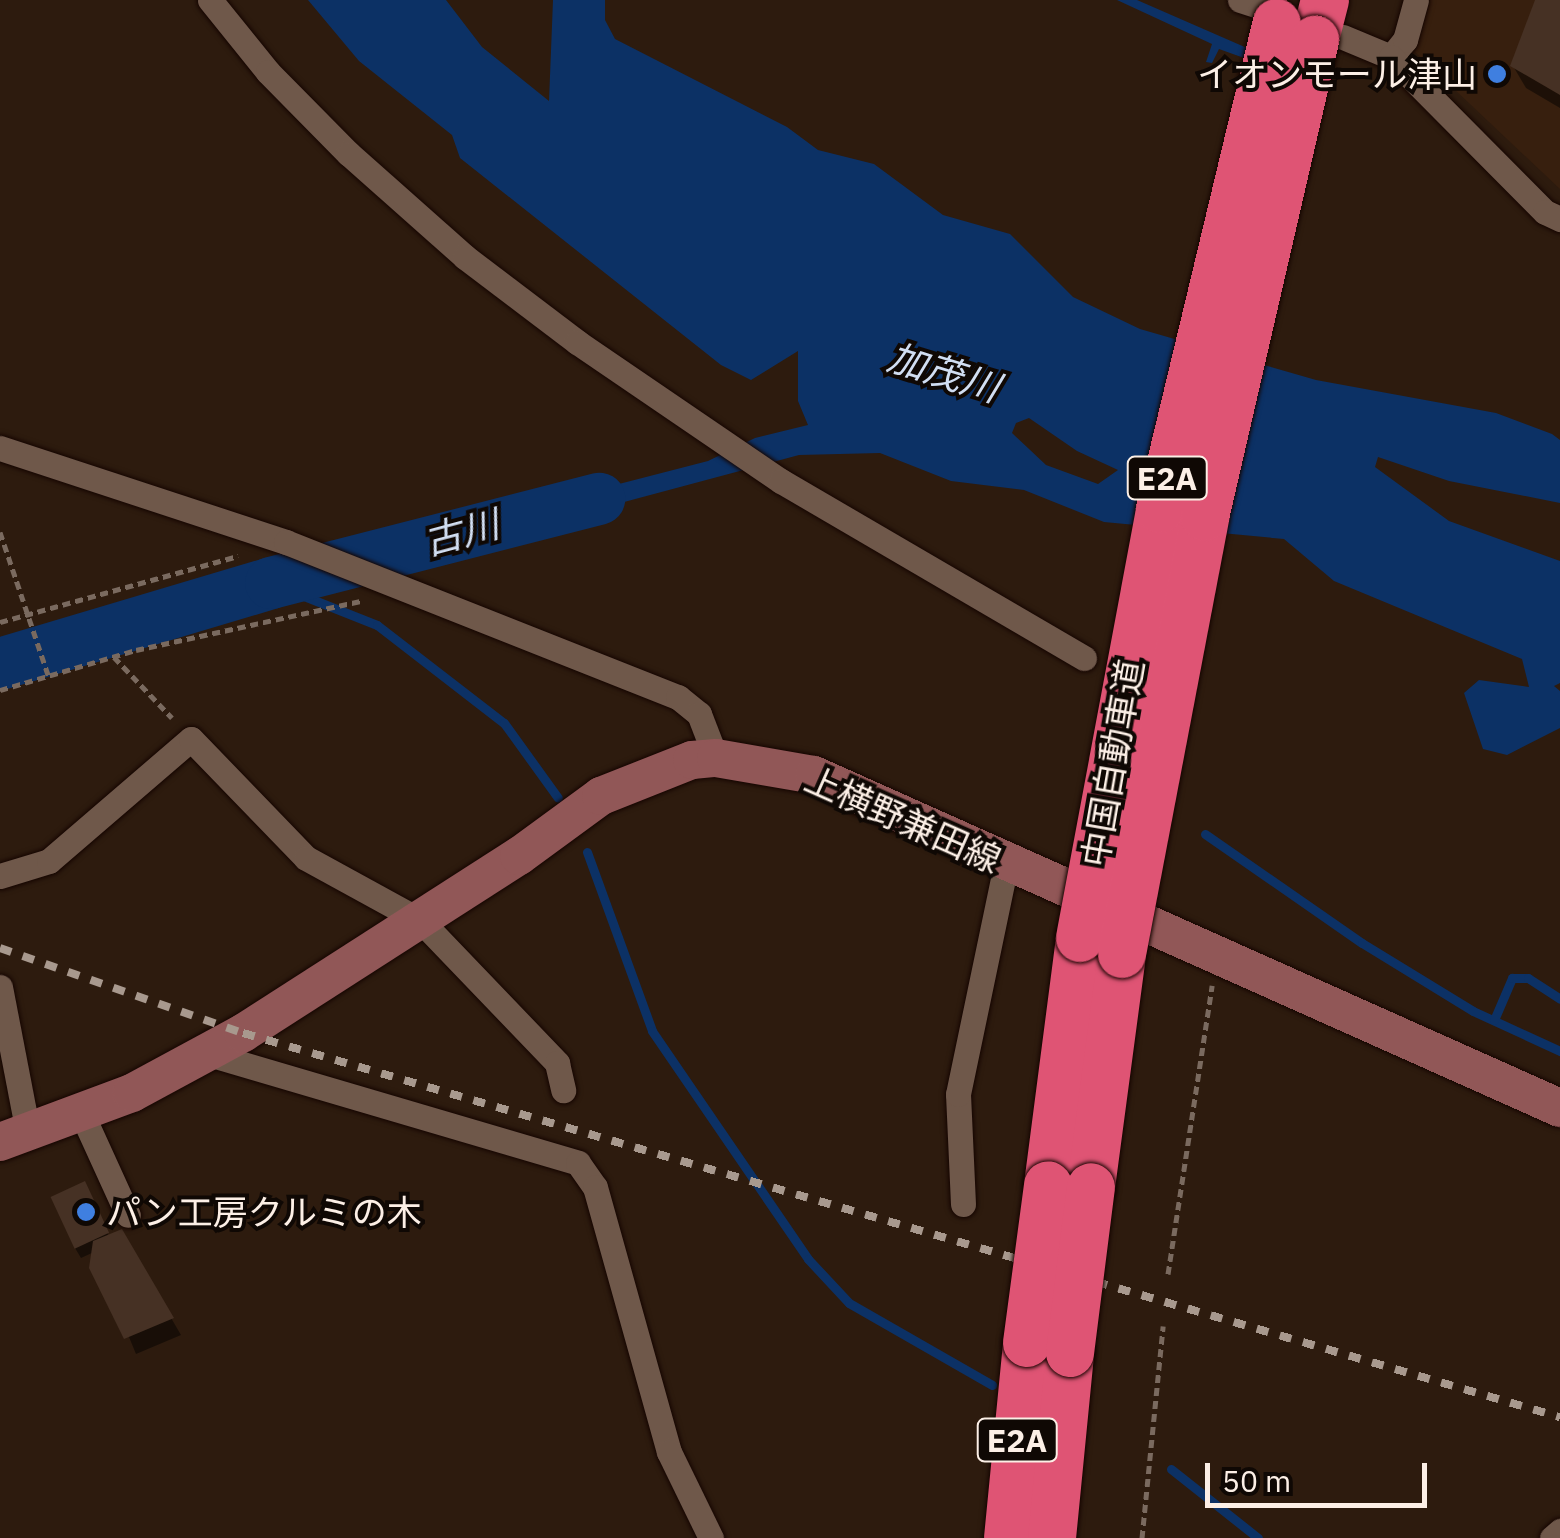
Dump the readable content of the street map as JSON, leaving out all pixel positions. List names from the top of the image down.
{
  "streets": {
    "highway": ["E2A", "中国自動車道"],
    "main road": ["上横野兼田線"]
  },
  "water": ["加茂川", "古川"],
  "places": ["イオンモール津山", "パン工房クルミの木"],
  "scale_bar": "50 m"
}
